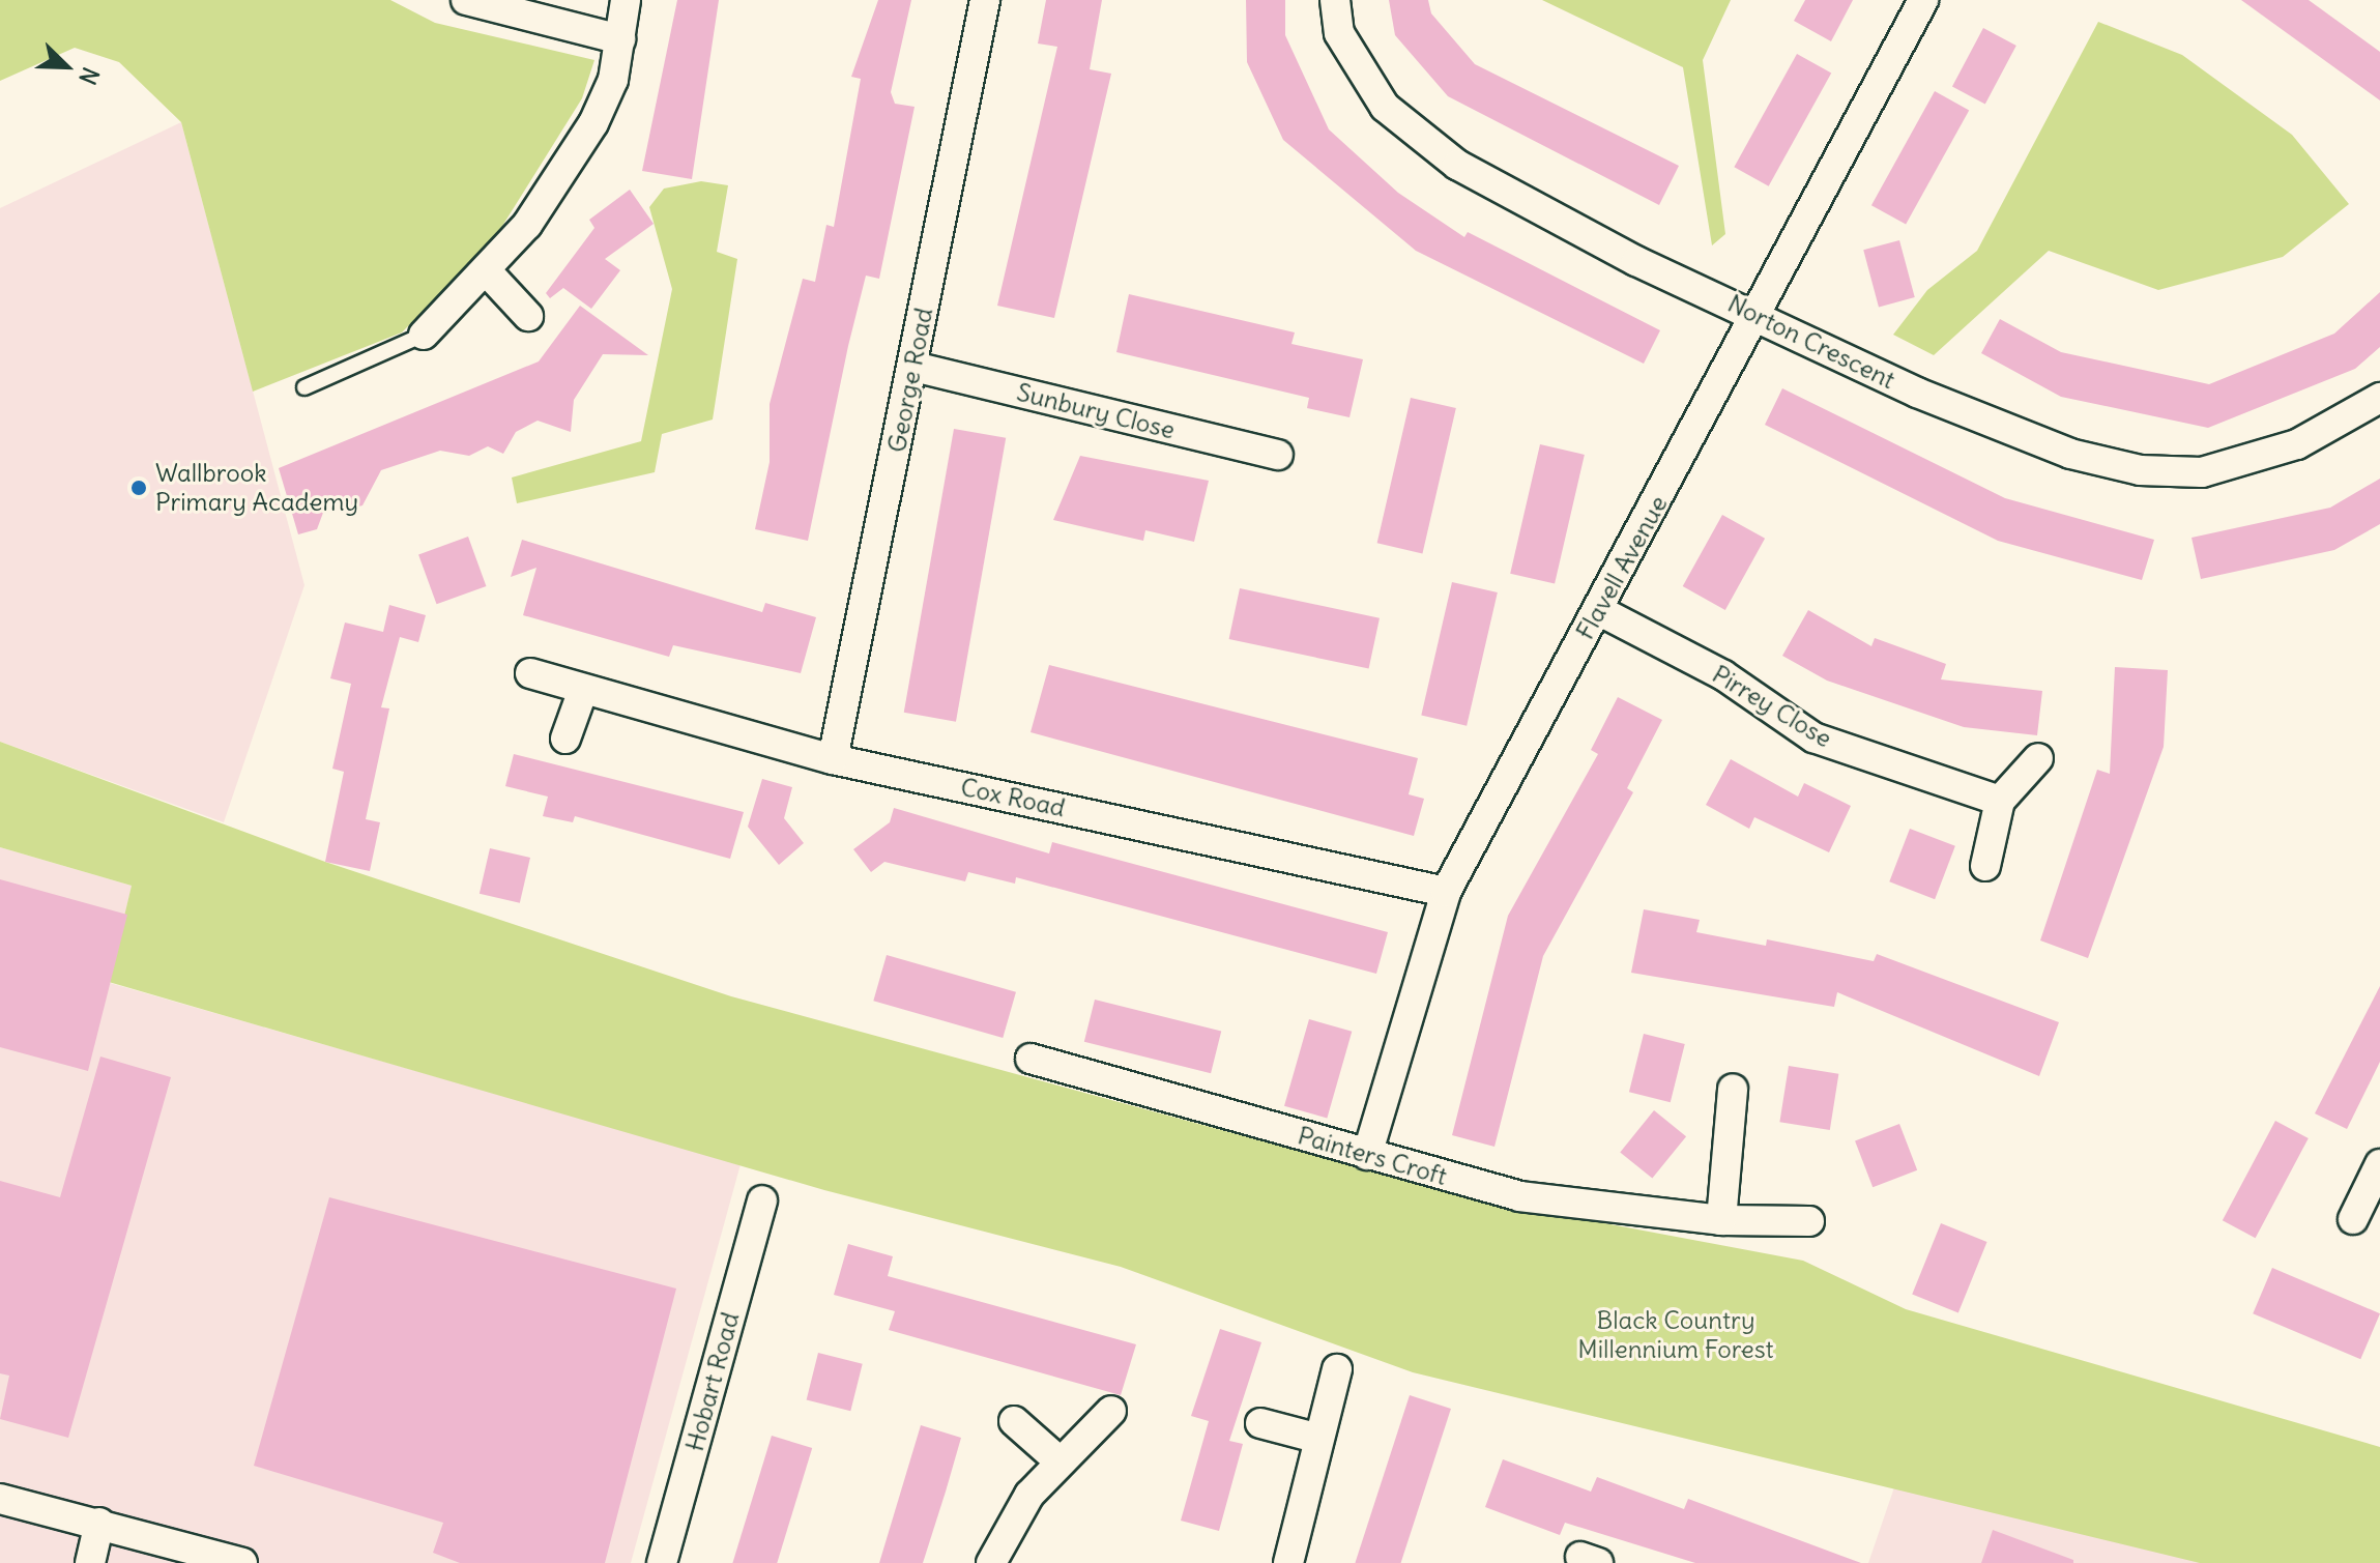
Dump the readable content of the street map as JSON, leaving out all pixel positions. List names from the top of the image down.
{
  "streets": {
    "street": [
      "Norton Crescent",
      "George Road",
      "Sunbury Close",
      "Flavell Avenue",
      "Pirrey Close",
      "Cox Road",
      "Painters Croft",
      "Hobart Road"
    ]
  },
  "crossings": [
    ["Norton Crescent", "Flavell Avenue"],
    ["George Road", "Sunbury Close"],
    ["George Road", "Cox Road"],
    ["Flavell Avenue", "Pirrey Close"],
    ["Flavell Avenue", "Cox Road"],
    ["Flavell Avenue", "Painters Croft"]
  ],
  "parks": ["Black Country Millennium Forest"],
  "places": ["Wallbrook Primary Academy"],
  "north": "bottom right"
}
